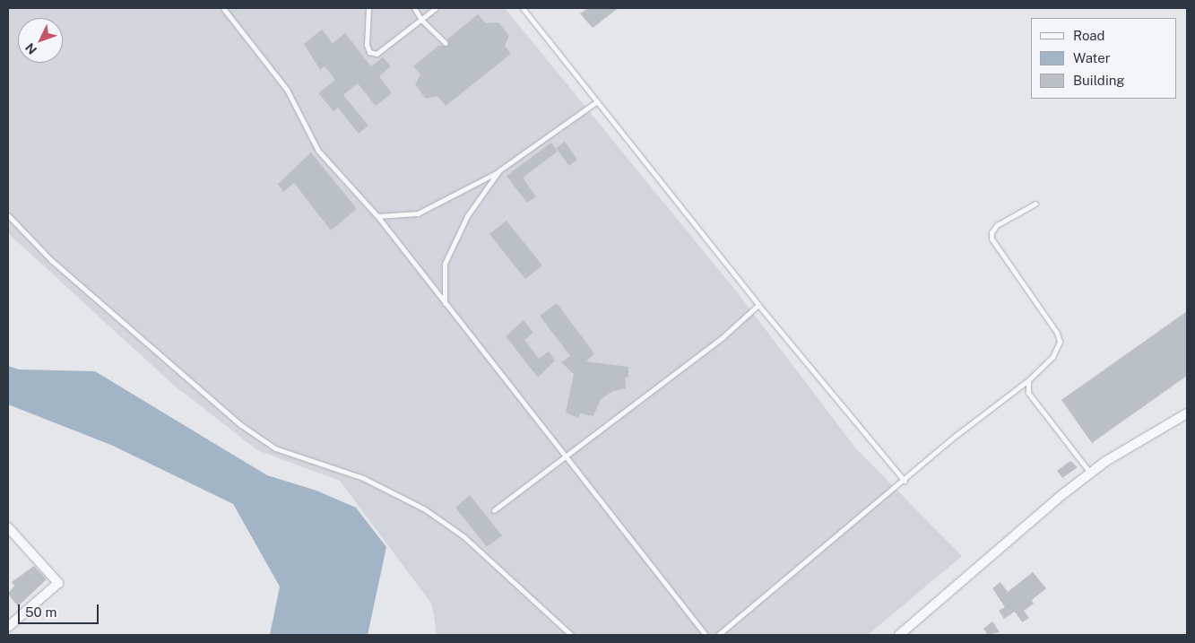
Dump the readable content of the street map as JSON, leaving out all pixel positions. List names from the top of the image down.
{
  "legend": ["Road", "Water", "Building"],
  "scale_bar": "50 m",
  "north": "bottom left"
}
